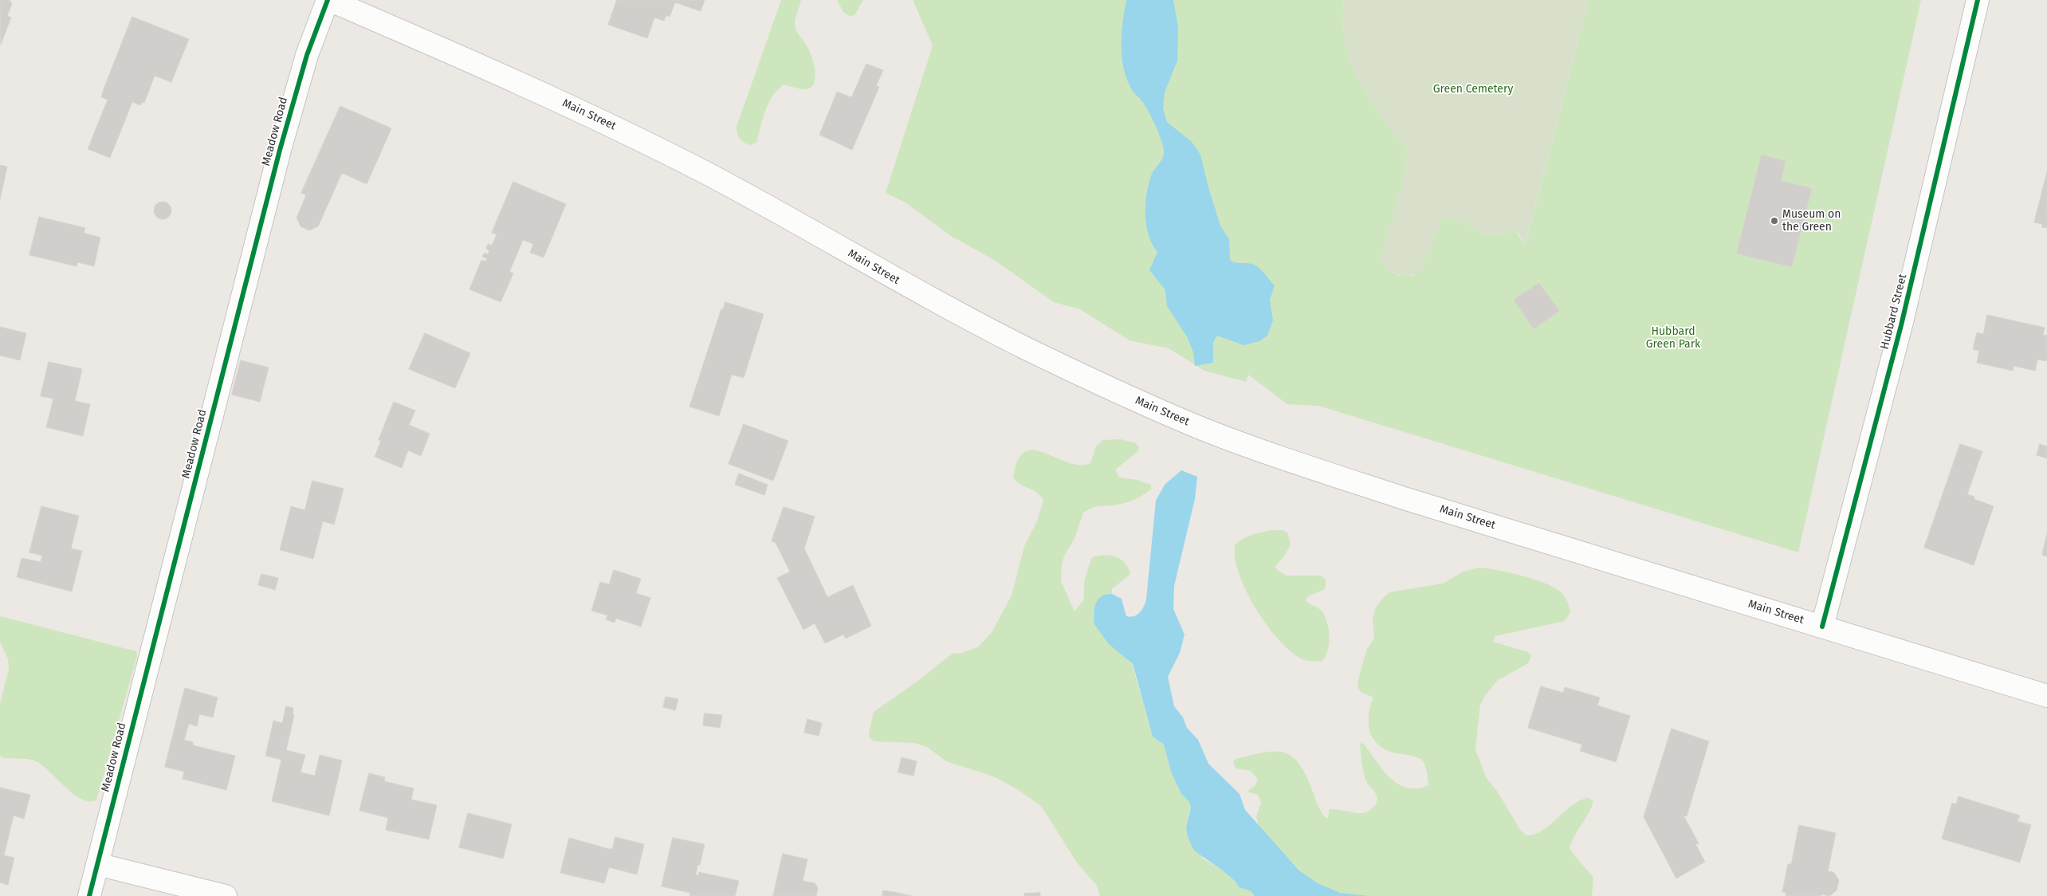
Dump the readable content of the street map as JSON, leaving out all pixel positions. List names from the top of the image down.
{
  "streets": {
    "main road": ["Main Street", "Meadow Road", "Hubbard Street"]
  },
  "crossings": [
    ["Main Street", "Meadow Road"],
    ["Main Street", "Hubbard Street"]
  ],
  "parks": ["Green Cemetery", "Hubbard Green Park"],
  "places": ["Museum on the Green"]
}
